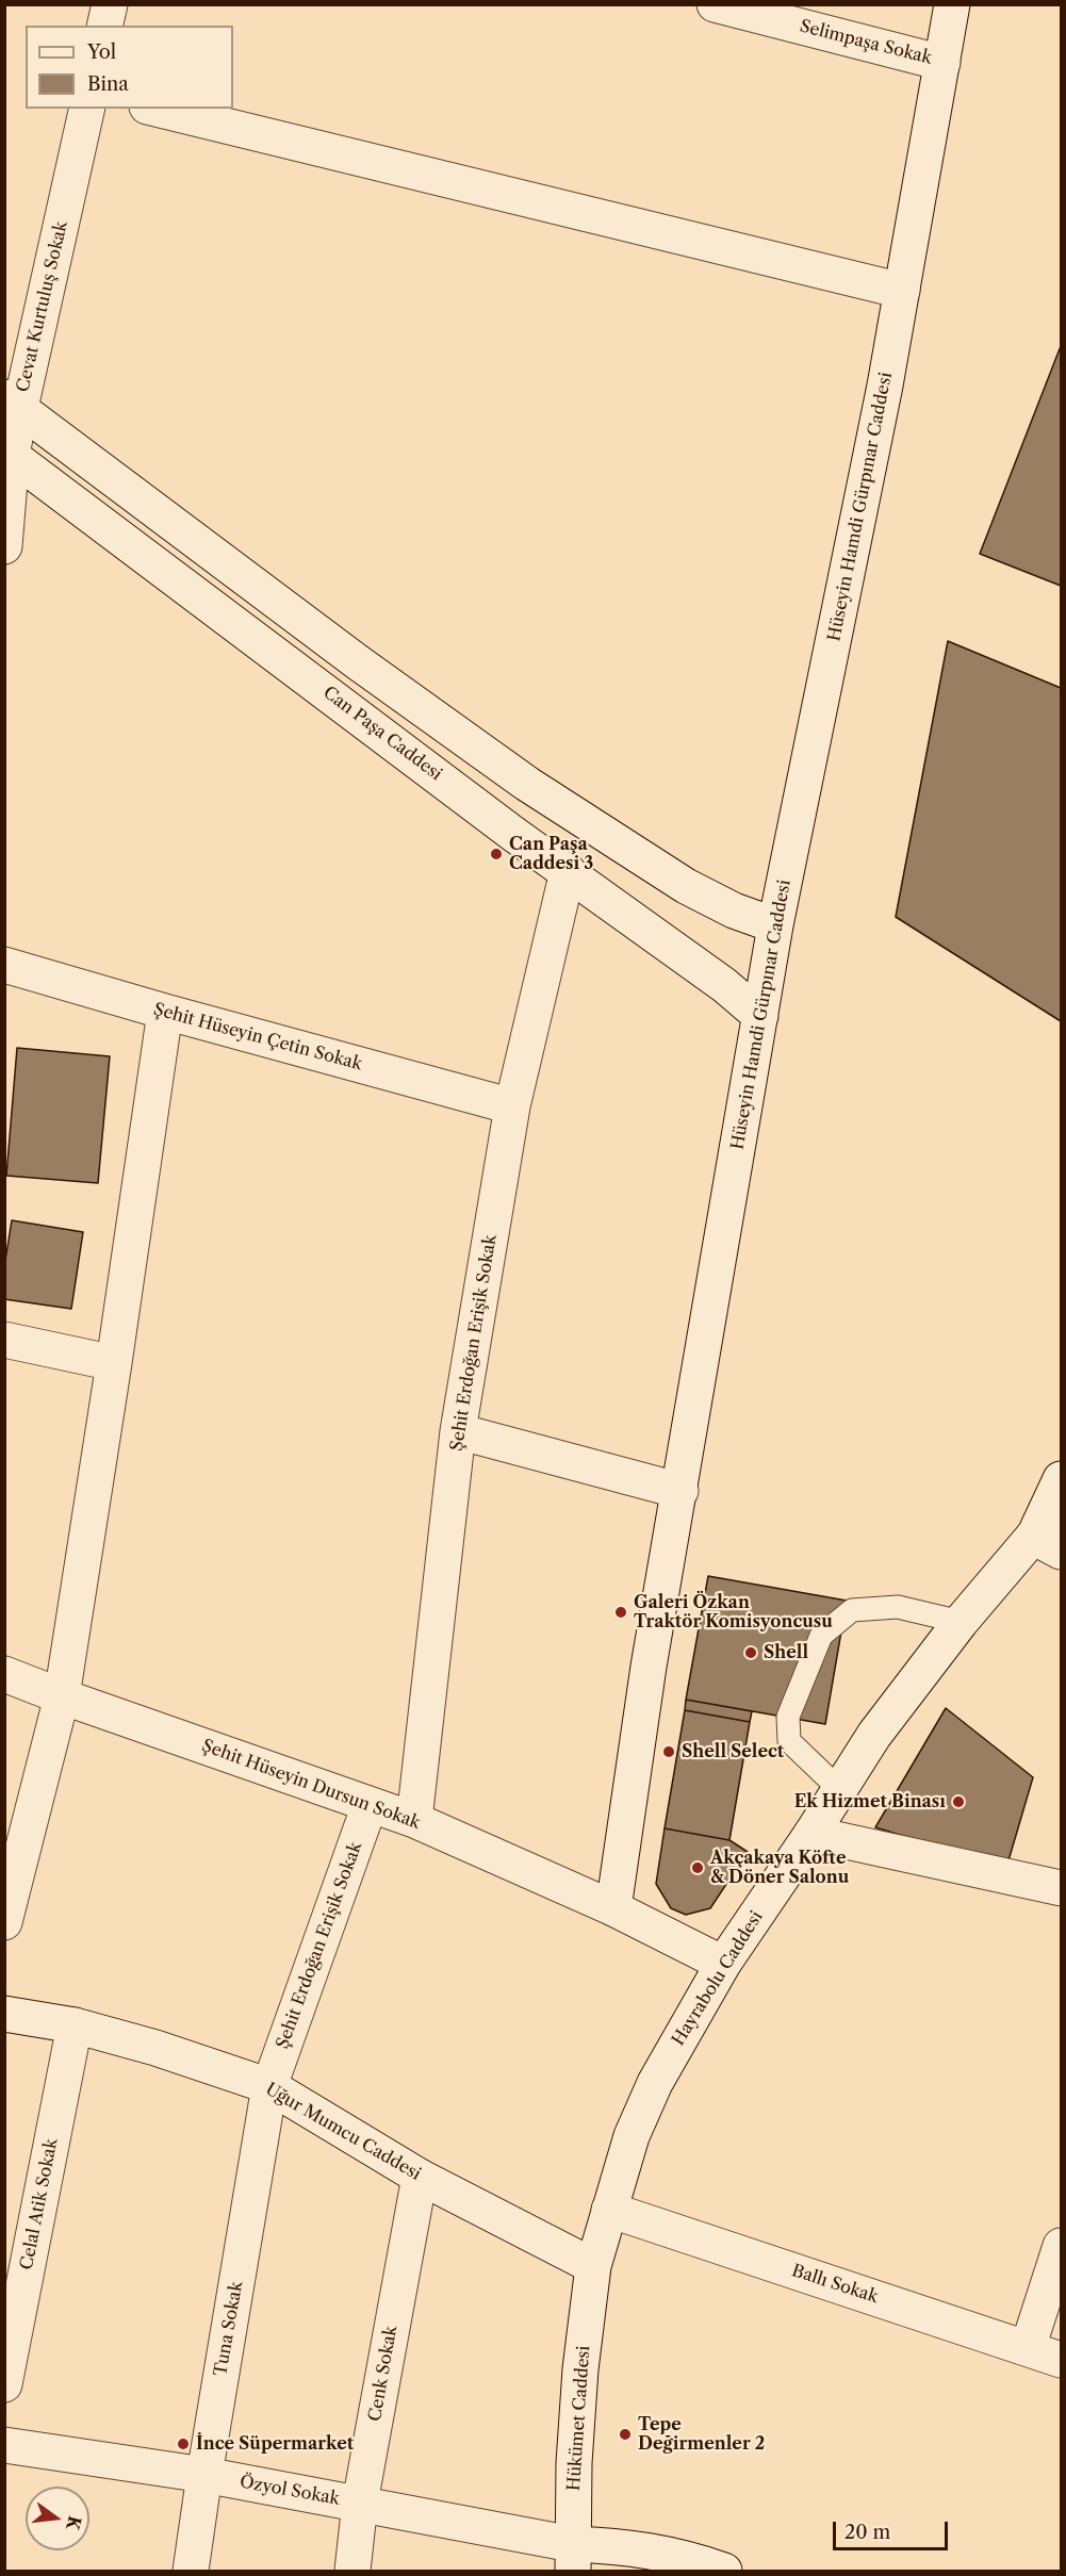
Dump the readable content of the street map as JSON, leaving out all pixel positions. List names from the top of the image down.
{
  "streets": {
    "street": [
      "Selimpaşa Sokak",
      "Cevat Kurtuluş Sokak",
      "Hüseyin Hamdi Gürpınar Caddesi",
      "Can Paşa Caddesi",
      "Şehit Hüseyin Çetin Sokak",
      "Şehit Erdoğan Erişik Sokak",
      "Şehit Hüseyin Dursun Sokak",
      "Hayrabolu Caddesi",
      "Uğur Mumcu Caddesi",
      "Celal Atik Sokak",
      "Ballı Sokak",
      "Tuna Sokak",
      "Cenk Sokak",
      "Hükümet Caddesi",
      "Özyol Sokak"
    ]
  },
  "crossings": [
    ["Selimpaşa Sokak", "Hüseyin Hamdi Gürpınar Caddesi"],
    ["Cevat Kurtuluş Sokak", "Can Paşa Caddesi"],
    ["Hüseyin Hamdi Gürpınar Caddesi", "Can Paşa Caddesi"],
    ["Hüseyin Hamdi Gürpınar Caddesi", "Şehit Hüseyin Dursun Sokak"],
    ["Can Paşa Caddesi", "Şehit Erdoğan Erişik Sokak"],
    ["Şehit Hüseyin Çetin Sokak", "Şehit Erdoğan Erişik Sokak"],
    ["Şehit Erdoğan Erişik Sokak", "Şehit Hüseyin Dursun Sokak"],
    ["Şehit Erdoğan Erişik Sokak", "Uğur Mumcu Caddesi"],
    ["Şehit Erdoğan Erişik Sokak", "Tuna Sokak"],
    ["Hayrabolu Caddesi", "Uğur Mumcu Caddesi"],
    ["Hayrabolu Caddesi", "Ballı Sokak"],
    ["Hayrabolu Caddesi", "Hükümet Caddesi"],
    ["Uğur Mumcu Caddesi", "Celal Atik Sokak"],
    ["Uğur Mumcu Caddesi", "Tuna Sokak"],
    ["Uğur Mumcu Caddesi", "Cenk Sokak"],
    ["Uğur Mumcu Caddesi", "Hükümet Caddesi"],
    ["Tuna Sokak", "Özyol Sokak"],
    ["Cenk Sokak", "Özyol Sokak"],
    ["Hükümet Caddesi", "Özyol Sokak"]
  ],
  "places": [
    "Can Paşa Caddesi 3",
    "Galeri Özkan Traktör Komisyoncusu",
    "Shell",
    "Shell Select",
    "Ek Hizmet Binası",
    "Akçakaya Köfte & Döner Salonu",
    "Tepe Değirmenler 2",
    "İnce Süpermarket"
  ],
  "legend": ["Yol", "Bina"],
  "scale_bar": "20 m",
  "north": "right"
}
